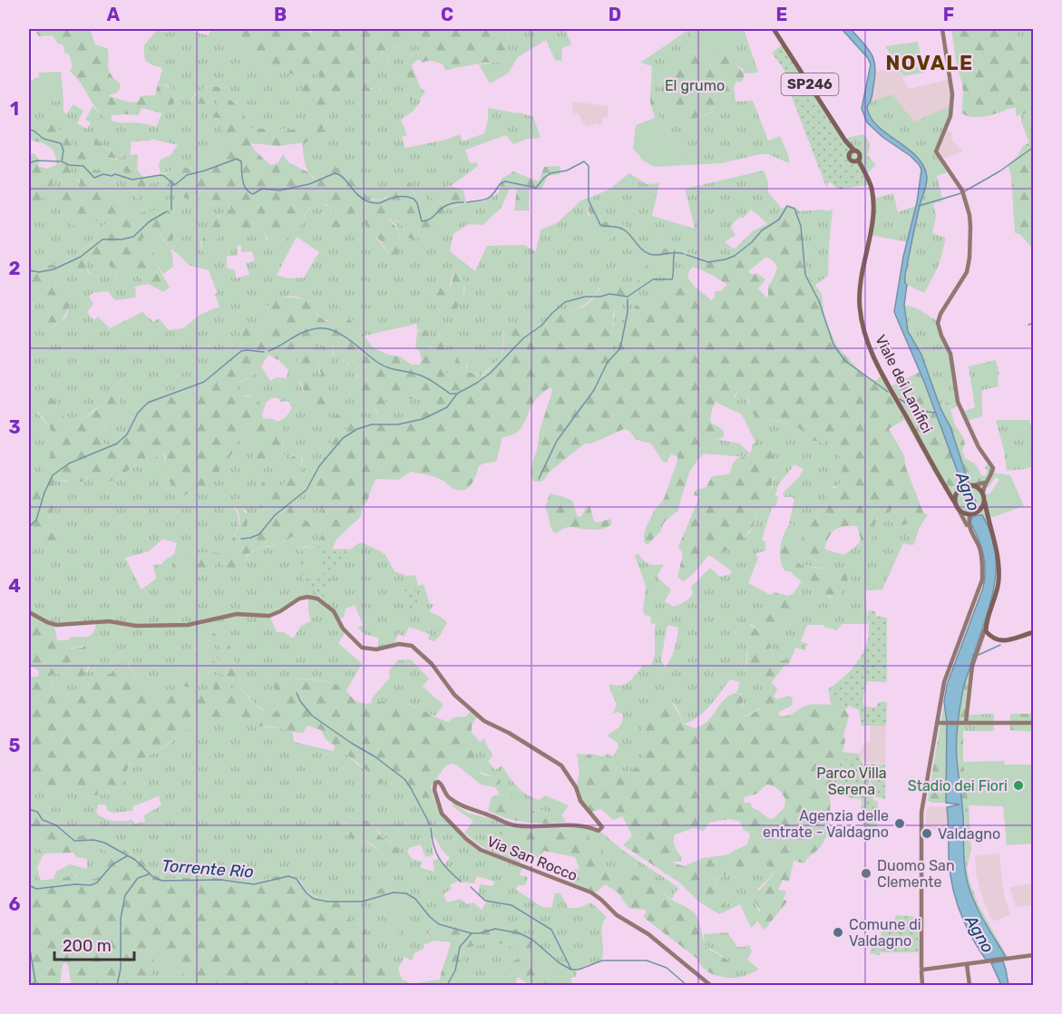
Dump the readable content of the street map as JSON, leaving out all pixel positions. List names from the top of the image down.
{
  "streets": {
    "main road": ["SP246", "Viale dei Lanifici"],
    "street": ["Via San Rocco"]
  },
  "districts": ["NOVALE"],
  "water": ["Agno", "Torrente Rio"],
  "parks": ["El grumo", "Parco Villa Serena"],
  "places": [
    "Stadio dei Fiori",
    "Agenzia delle entrate - Valdagno",
    "Valdagno",
    "Duomo San Clemente",
    "Comune di Valdagno"
  ],
  "scale_bar": "200 m",
  "grid": {
    "columns": [
      "A",
      "B",
      "C",
      "D",
      "E",
      "F"
    ],
    "rows": [
      "1",
      "2",
      "3",
      "4",
      "5",
      "6"
    ]
  }
}
